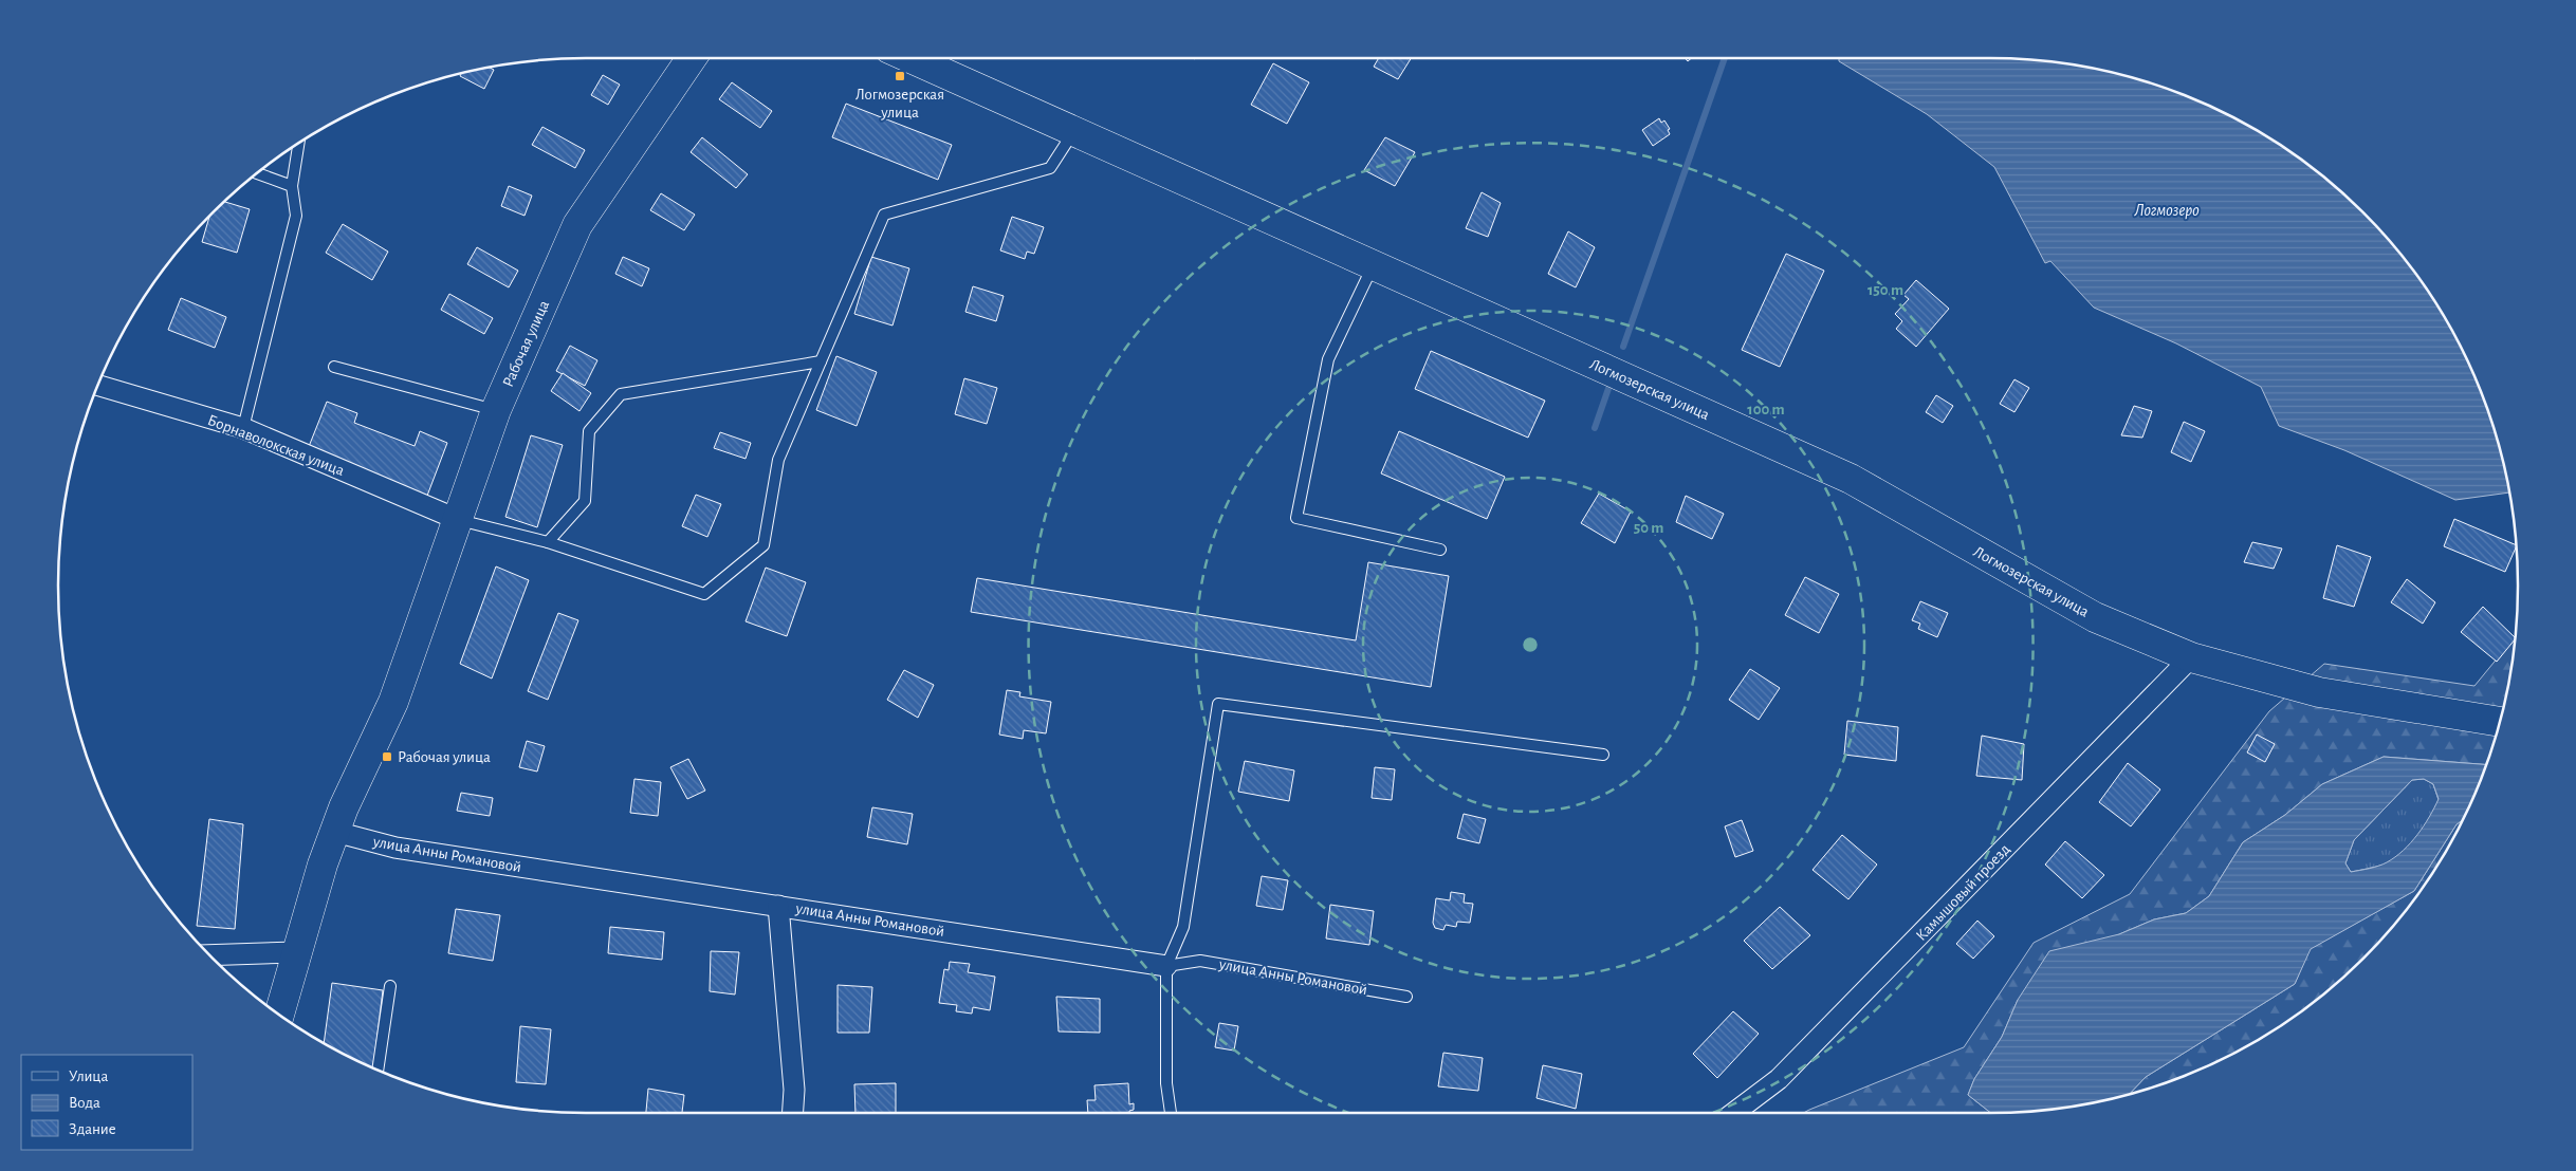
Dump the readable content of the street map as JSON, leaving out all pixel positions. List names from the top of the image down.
{
  "streets": {
    "street": [
      "Рабочая улица",
      "Логмозерская улица",
      "Борнаволокская улица",
      "улица Анны Романовой",
      "Камышовый проезд"
    ]
  },
  "crossings": [
    ["Рабочая улица", "Борнаволокская улица"],
    ["Рабочая улица", "улица Анны Романовой"],
    ["Логмозерская улица", "Камышовый проезд"]
  ],
  "water": ["Логмозеро"],
  "places": {
    "transit": ["Логмозерская улица", "Рабочая улица"]
  },
  "legend": ["Улица", "Вода", "Здание"],
  "rings": ["150 m", "100 m", "50 m"]
}
